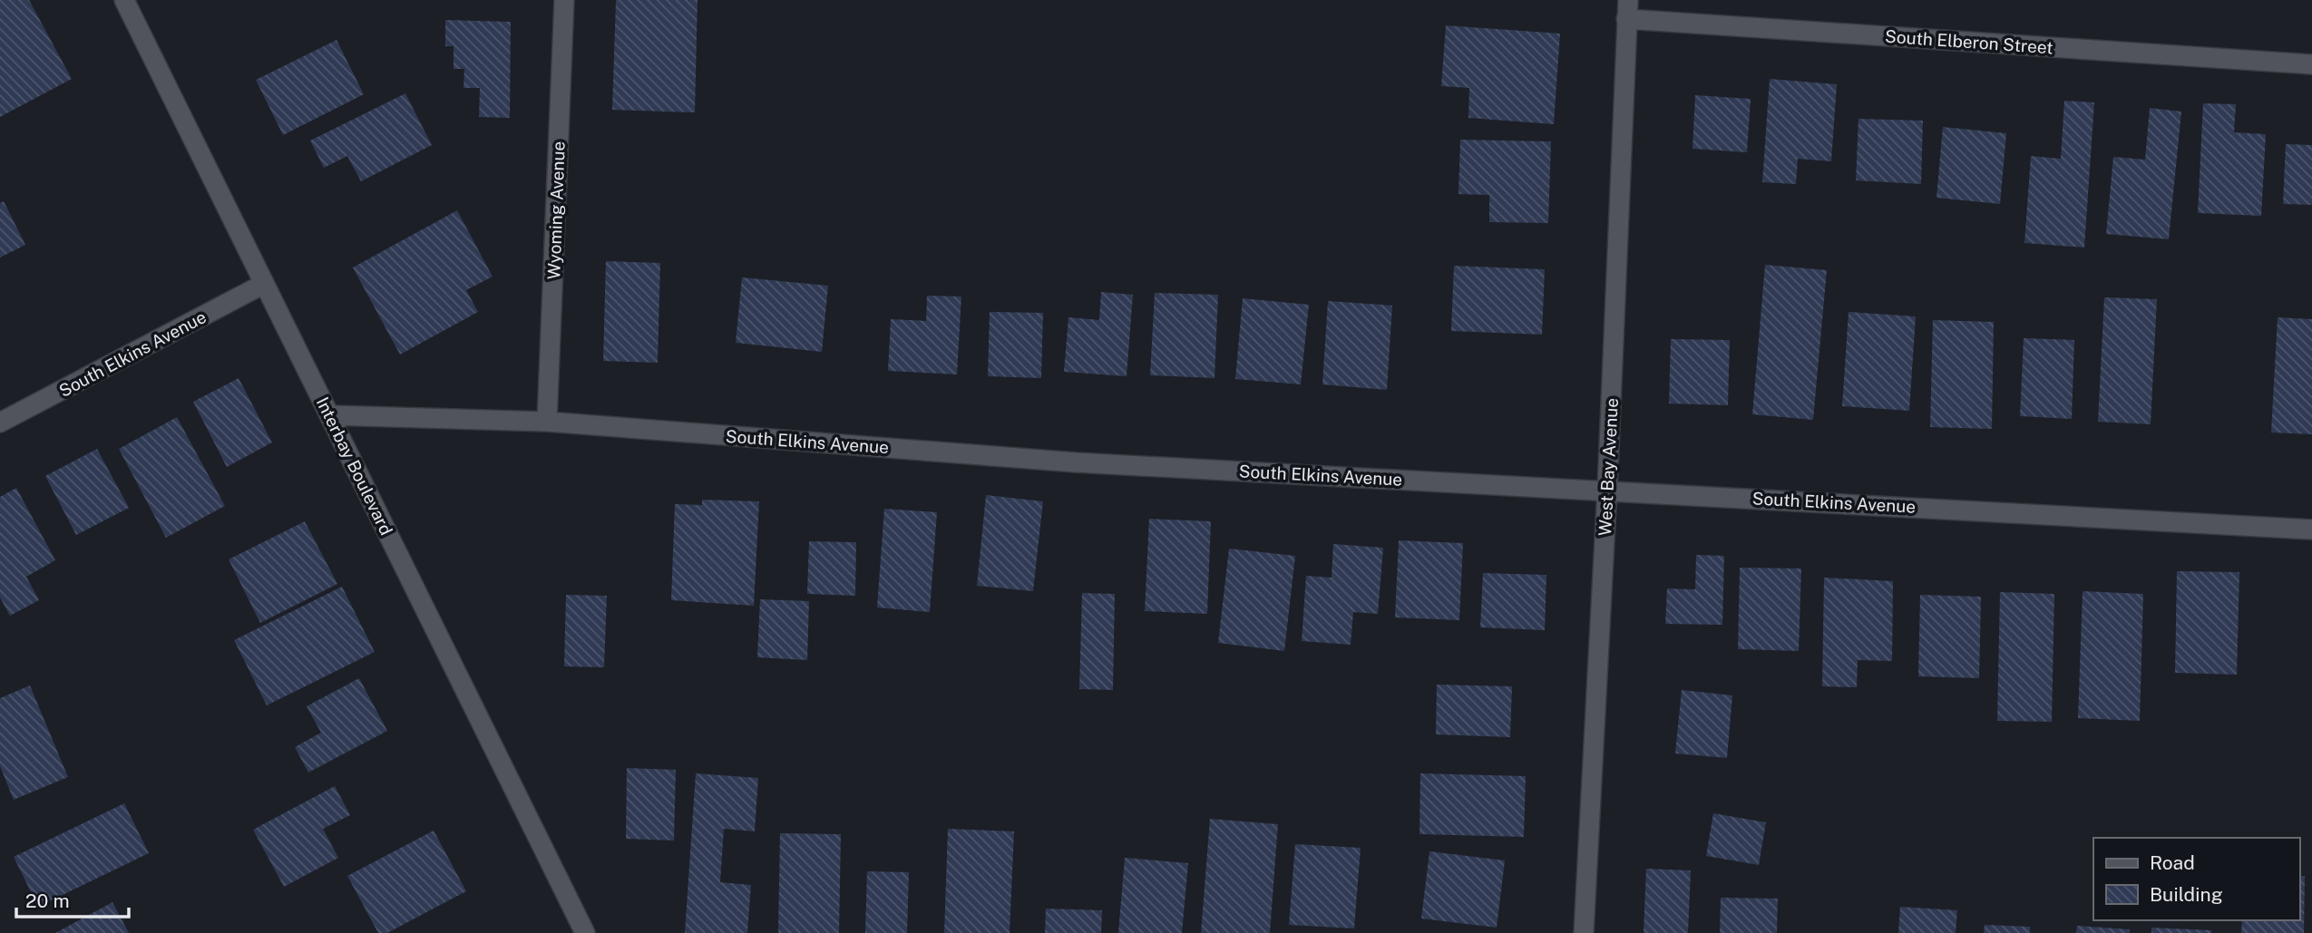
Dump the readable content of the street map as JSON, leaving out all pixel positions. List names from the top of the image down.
{
  "streets": {
    "street": [
      "South Elberon Street",
      "Wyoming Avenue",
      "South Elkins Avenue",
      "Interbay Boulevard",
      "West Bay Avenue"
    ]
  },
  "crossings": [
    ["South Elberon Street", "West Bay Avenue"],
    ["Wyoming Avenue", "South Elkins Avenue"],
    ["South Elkins Avenue", "Interbay Boulevard"],
    ["South Elkins Avenue", "West Bay Avenue"]
  ],
  "legend": ["Road", "Building"],
  "scale_bar": "20 m"
}
